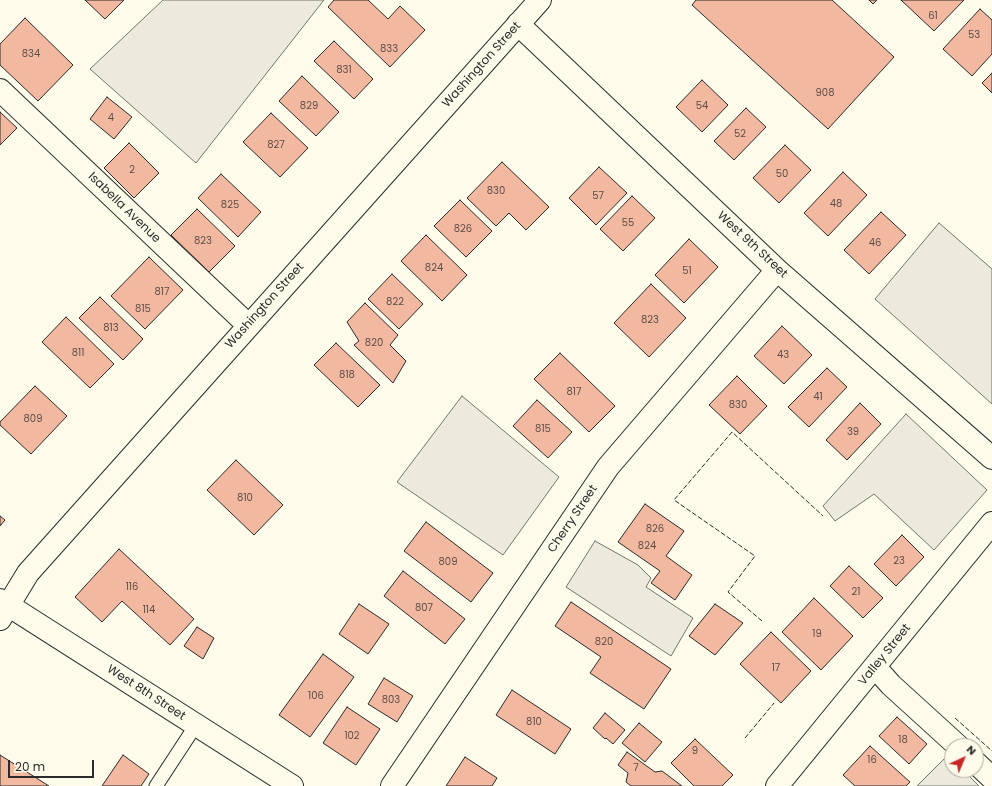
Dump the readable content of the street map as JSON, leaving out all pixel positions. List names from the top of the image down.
{
  "streets": {
    "street": [
      "Washington Street",
      "Isabella Avenue",
      "West 9th Street",
      "Cherry Street",
      "Valley Street",
      "West 8th Street"
    ]
  },
  "crossings": [
    ["Washington Street", "Isabella Avenue"],
    ["Washington Street", "West 9th Street"],
    ["Washington Street", "West 8th Street"],
    ["West 9th Street", "Cherry Street"]
  ],
  "house_numbers": [
    "61",
    "53",
    "833",
    "834",
    "831",
    "908",
    "829",
    "54",
    "4",
    "52",
    "827",
    "2",
    "50",
    "830",
    "57",
    "48",
    "825",
    "55",
    "826",
    "823",
    "46",
    "824",
    "51",
    "817",
    "822",
    "815",
    "823",
    "813",
    "820",
    "811",
    "43",
    "818",
    "817",
    "41",
    "830",
    "809",
    "815",
    "39",
    "810",
    "826",
    "824",
    "23",
    "809",
    "116",
    "21",
    "807",
    "114",
    "19",
    "820",
    "17",
    "106",
    "803",
    "810",
    "102",
    "18",
    "9",
    "16",
    "7"
  ],
  "scale_bar": "20 m",
  "north": "top right"
}
